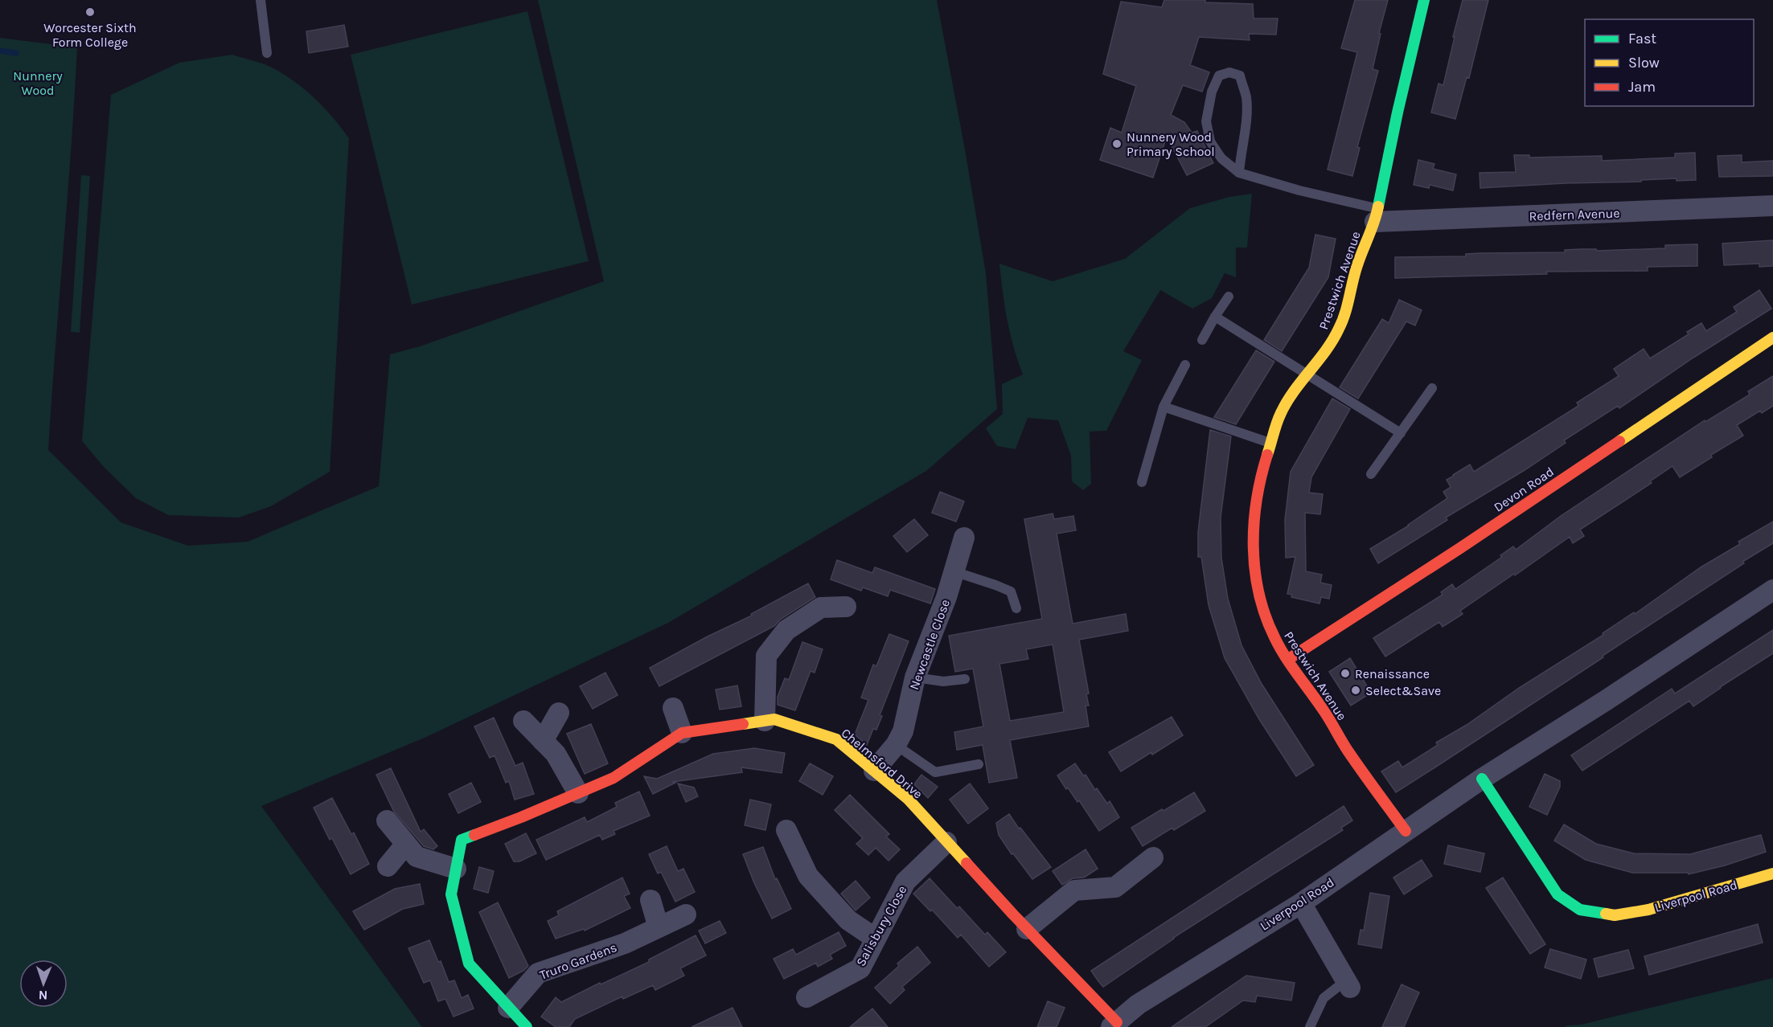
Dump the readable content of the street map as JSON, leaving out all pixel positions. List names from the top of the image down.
{
  "streets": {
    "street": [
      "Redfern Avenue",
      "Prestwich Avenue",
      "Devon Road",
      "Newcastle Close",
      "Chelmsford Drive",
      "Liverpool Road",
      "Salisbury Close",
      "Truro Gardens"
    ]
  },
  "crossings": [
    ["Redfern Avenue", "Prestwich Avenue"],
    ["Prestwich Avenue", "Devon Road"],
    ["Prestwich Avenue", "Liverpool Road"],
    ["Newcastle Close", "Chelmsford Drive"],
    ["Chelmsford Drive", "Liverpool Road"],
    ["Chelmsford Drive", "Salisbury Close"],
    ["Chelmsford Drive", "Truro Gardens"]
  ],
  "parks": ["Nunnery Wood"],
  "places": [
    "Worcester Sixth Form College",
    "Nunnery Wood Primary School",
    "Renaissance",
    "Select&Save"
  ],
  "legend": ["Fast", "Slow", "Jam"],
  "north": "bottom"
}
